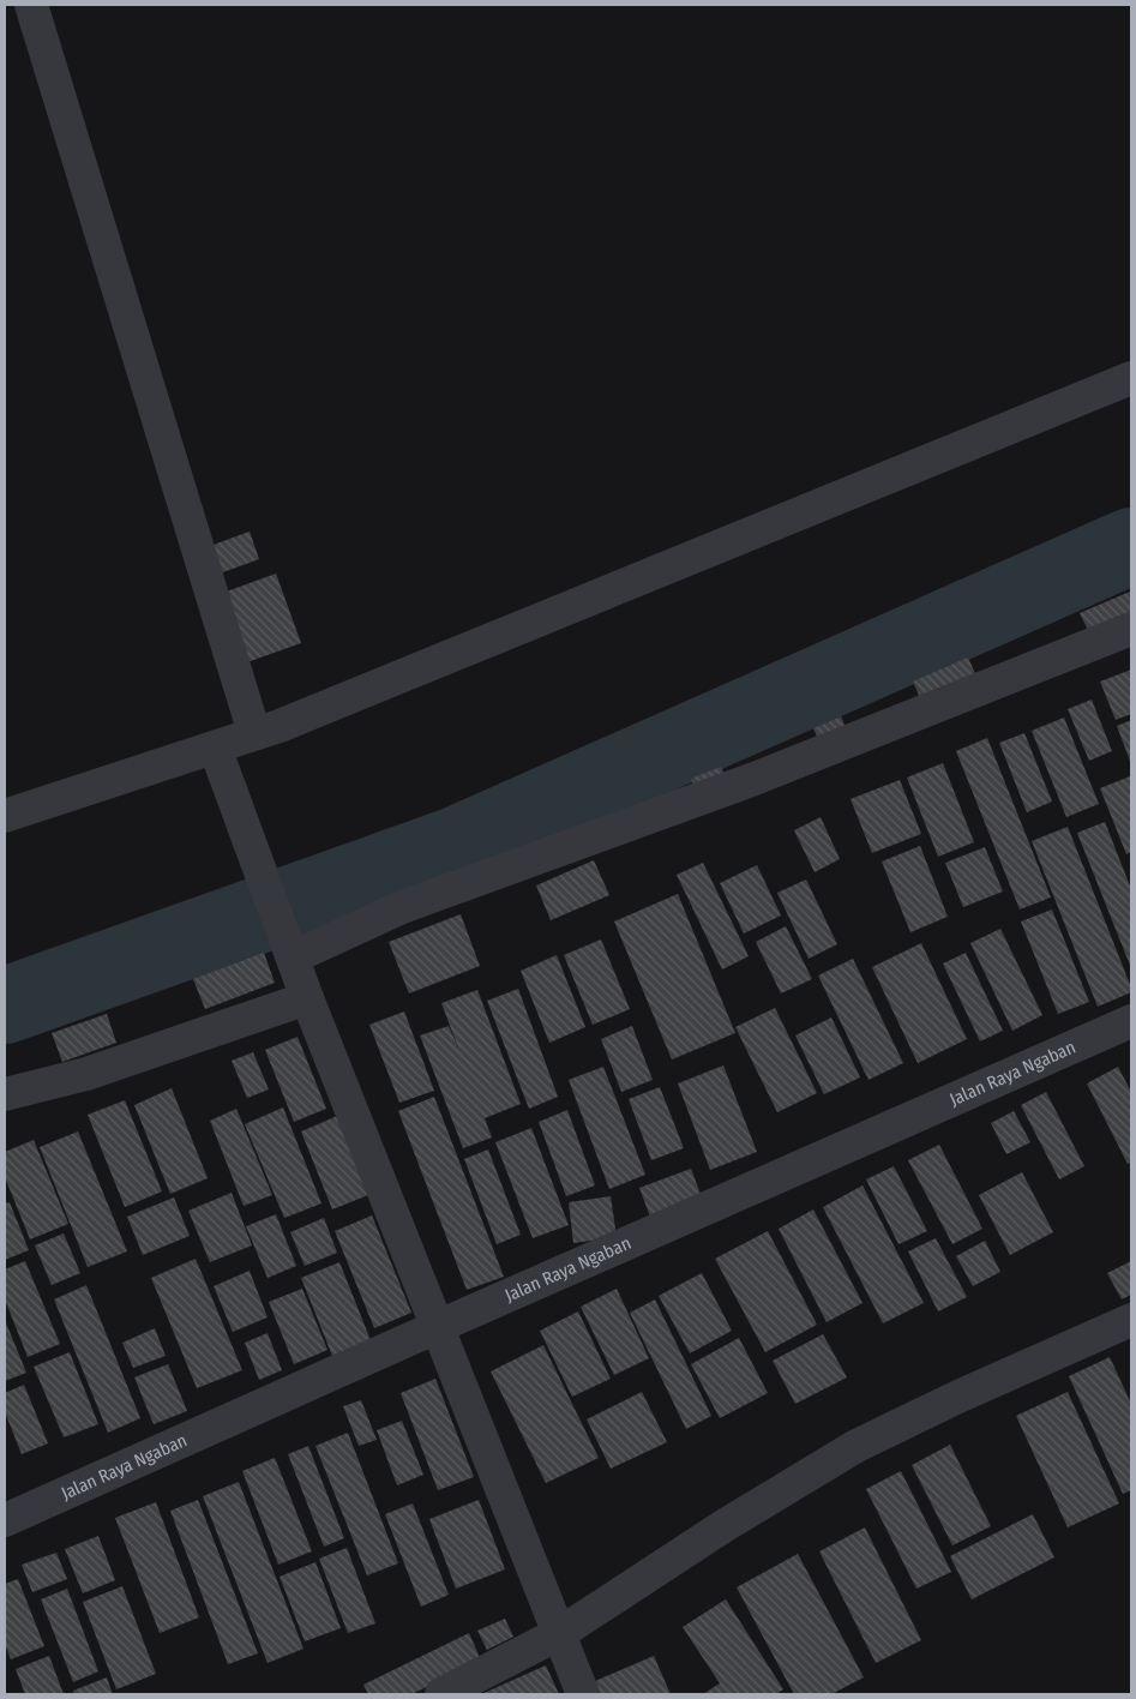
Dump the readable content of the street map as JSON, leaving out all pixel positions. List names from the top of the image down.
{
  "streets": {
    "street": ["Jalan Raya Ngaban"]
  }
}
